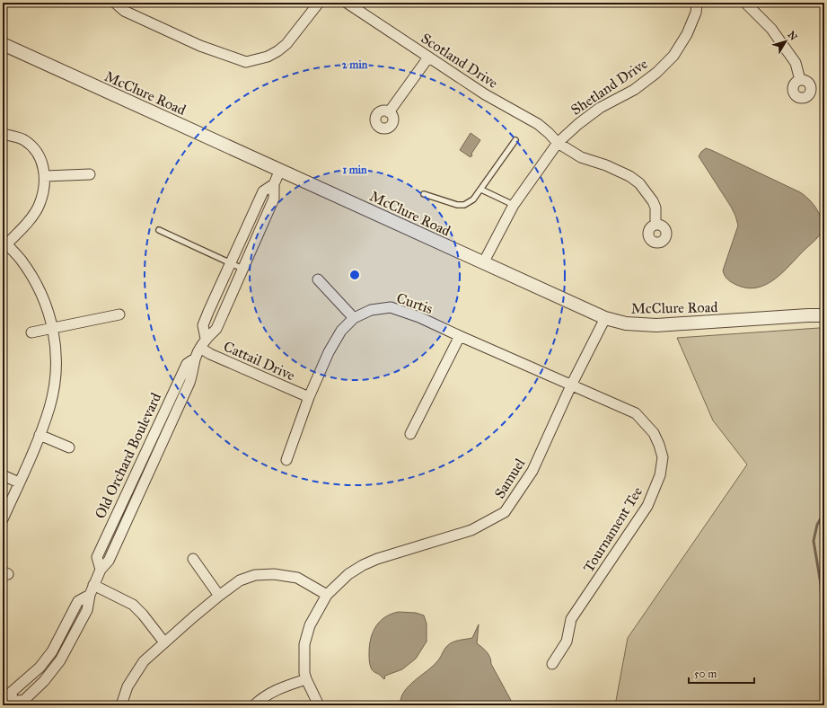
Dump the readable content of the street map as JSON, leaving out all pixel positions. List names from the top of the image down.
{
  "streets": {
    "street": [
      "Scotland Drive",
      "Shetland Drive",
      "McClure Road",
      "Curtis",
      "Cattail Drive",
      "Old Orchard Boulevard",
      "Samuel",
      "Tournament Tee"
    ]
  },
  "crossings": [
    ["Scotland Drive", "Shetland Drive"],
    ["Shetland Drive", "McClure Road"],
    ["McClure Road", "Old Orchard Boulevard"],
    ["McClure Road", "Samuel"],
    ["Curtis", "Cattail Drive"],
    ["Curtis", "Samuel"],
    ["Curtis", "Tournament Tee"],
    ["Cattail Drive", "Old Orchard Boulevard"],
    ["Samuel", "Tournament Tee"]
  ],
  "scale_bar": "50 m",
  "north": "top right",
  "rings": ["2 min", "1 min"]
}
